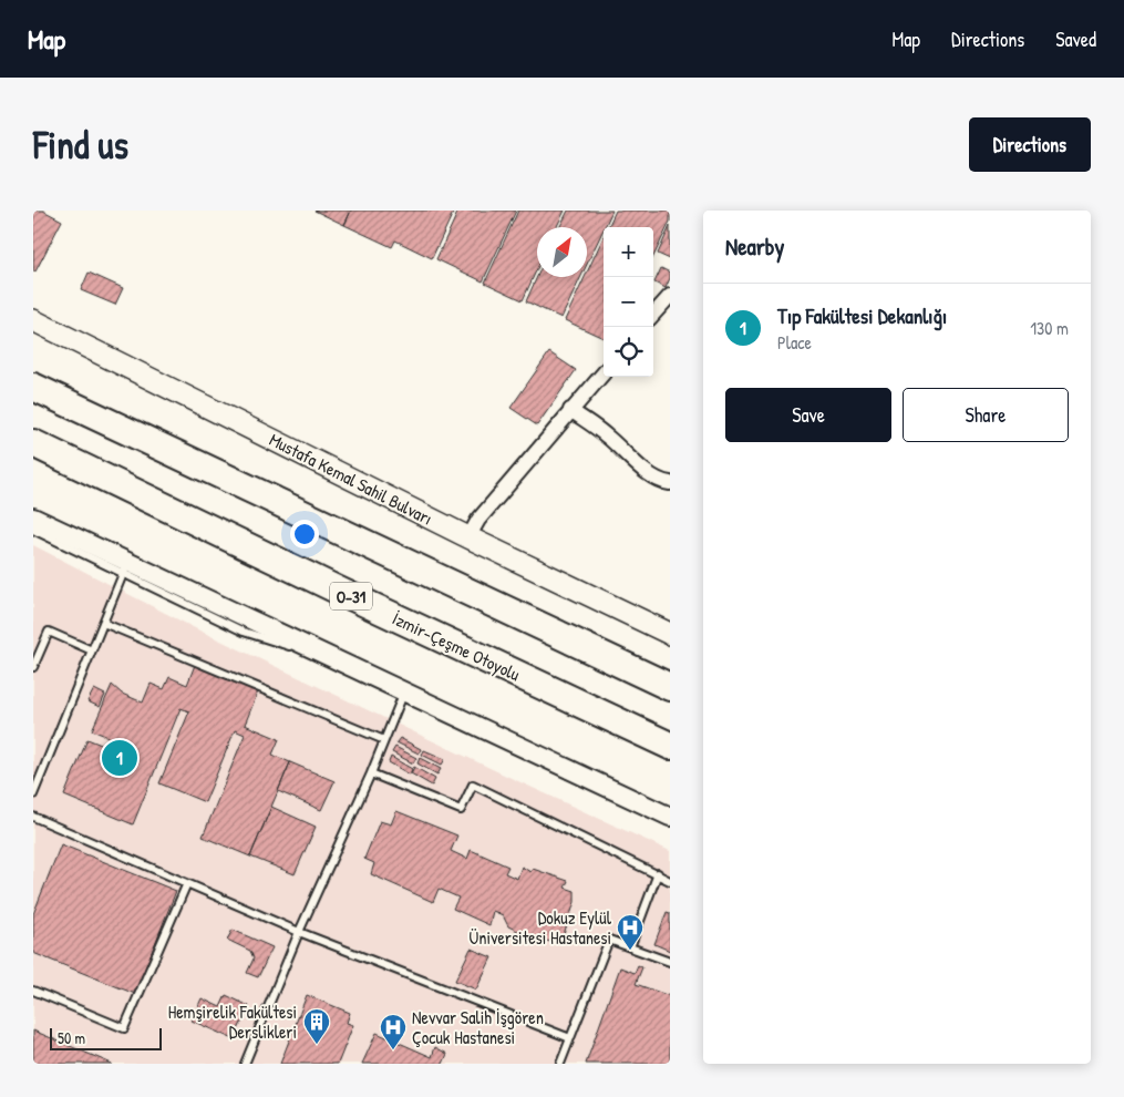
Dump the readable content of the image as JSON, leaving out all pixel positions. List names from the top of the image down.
{
  "streets": {
    "highway": ["O-31", "İzmir-Çeşme Otoyolu"],
    "main road": ["Mustafa Kemal Sahil Bulvarı"]
  },
  "places": {
    "hospital": ["Dokuz Eylül Üniversitesi Hastanesi", "Nevvar Salih İşgören Çocuk Hastanesi"],
    "building": ["Hemşirelik Fakültesi Derslikleri"]
  },
  "scale_bar": "50 m",
  "north": "top right",
  "page": {
    "header": "Map",
    "nav": ["Map", "Directions", "Saved"],
    "buttons": [
      "Directions",
      ["Save", "Share"]
    ],
    "title": "Find us",
    "heading": "Nearby",
    "map_buttons": ["+", "−"],
    "list": [
      {
        "mark": "1",
        "name": "Tıp Fakültesi Dekanlığı",
        "note": "Place",
        "value": "130 m"
      }
    ],
    "pins": "1",
    "scale": "50 m"
  }
}
